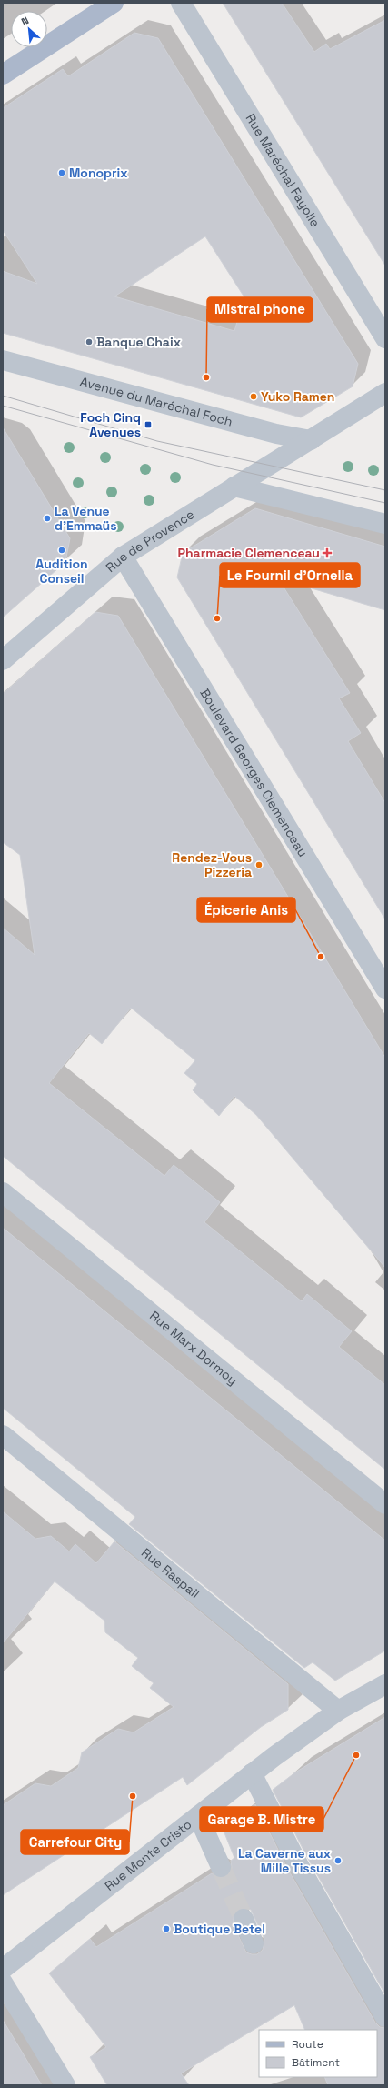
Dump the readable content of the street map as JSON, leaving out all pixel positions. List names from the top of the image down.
{
  "streets": {
    "street": [
      "Rue Maréchal Fayolle",
      "Avenue du Maréchal Foch",
      "Rue de Provence",
      "Boulevard Georges Clemenceau",
      "Rue Marx Dormoy",
      "Rue Raspail",
      "Rue Monte Cristo"
    ]
  },
  "crossings": [
    ["Avenue du Maréchal Foch", "Rue de Provence"],
    ["Rue de Provence", "Boulevard Georges Clemenceau"],
    ["Rue Raspail", "Rue Monte Cristo"]
  ],
  "places": {
    "other": [
      "Monoprix",
      "Banque Chaix",
      "Mistral phone",
      "Yuko Ramen",
      "La Venue d'Emmaüs",
      "Audition Conseil",
      "Le Fournil d'Ornella",
      "Rendez-Vous Pizzeria",
      "Épicerie Anis",
      "Garage B. Mistre",
      "Carrefour City",
      "La Caverne aux Mille Tissus",
      "Boutique Betel"
    ],
    "transit": ["Foch Cinq Avenues"],
    "health": ["Pharmacie Clemenceau"]
  },
  "legend": ["Route", "Bâtiment"],
  "north": "top left"
}
